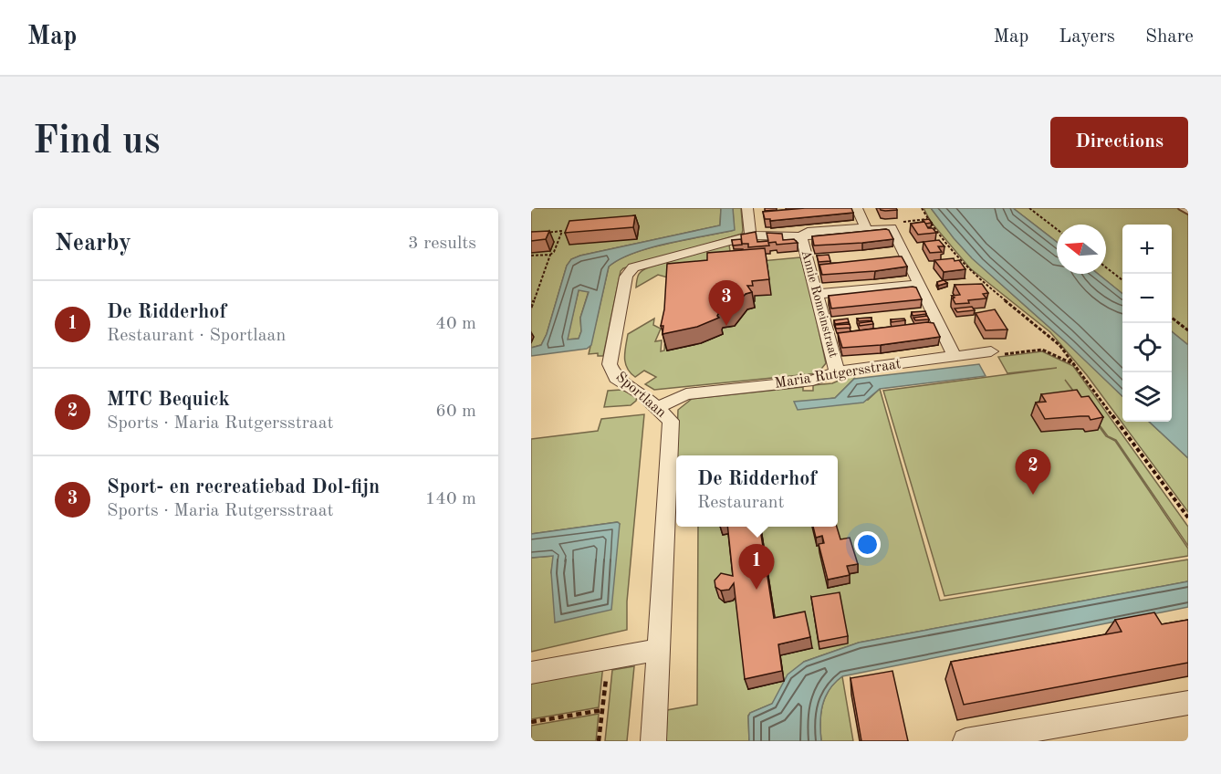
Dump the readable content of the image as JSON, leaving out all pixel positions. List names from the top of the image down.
{
  "streets": {
    "street": ["Annie Romeinstraat", "Maria Rutgersstraat", "Sportlaan"]
  },
  "crossings": [
    ["Annie Romeinstraat", "Maria Rutgersstraat"],
    ["Annie Romeinstraat", "Sportlaan"],
    ["Maria Rutgersstraat", "Sportlaan"]
  ],
  "north": "left",
  "page": {
    "header": "Map",
    "nav": ["Map", "Layers", "Share"],
    "buttons": "Directions",
    "title": "Find us",
    "heading": ["Nearby", "3 results"],
    "map_buttons": ["+", "−"],
    "list": [
      {
        "mark": "1",
        "name": "De Ridderhof",
        "note": "Restaurant · Sportlaan",
        "value": "40 m"
      },
      {
        "mark": "2",
        "name": "MTC Bequick",
        "note": "Sports · Maria Rutgersstraat",
        "value": "60 m"
      },
      {
        "mark": "3",
        "name": "Sport- en recreatiebad Dol-fijn",
        "note": "Sports · Maria Rutgersstraat",
        "value": "140 m"
      }
    ],
    "pins": ["3", "2", "1"],
    "popup": ["De Ridderhof", "Restaurant"]
  }
}
